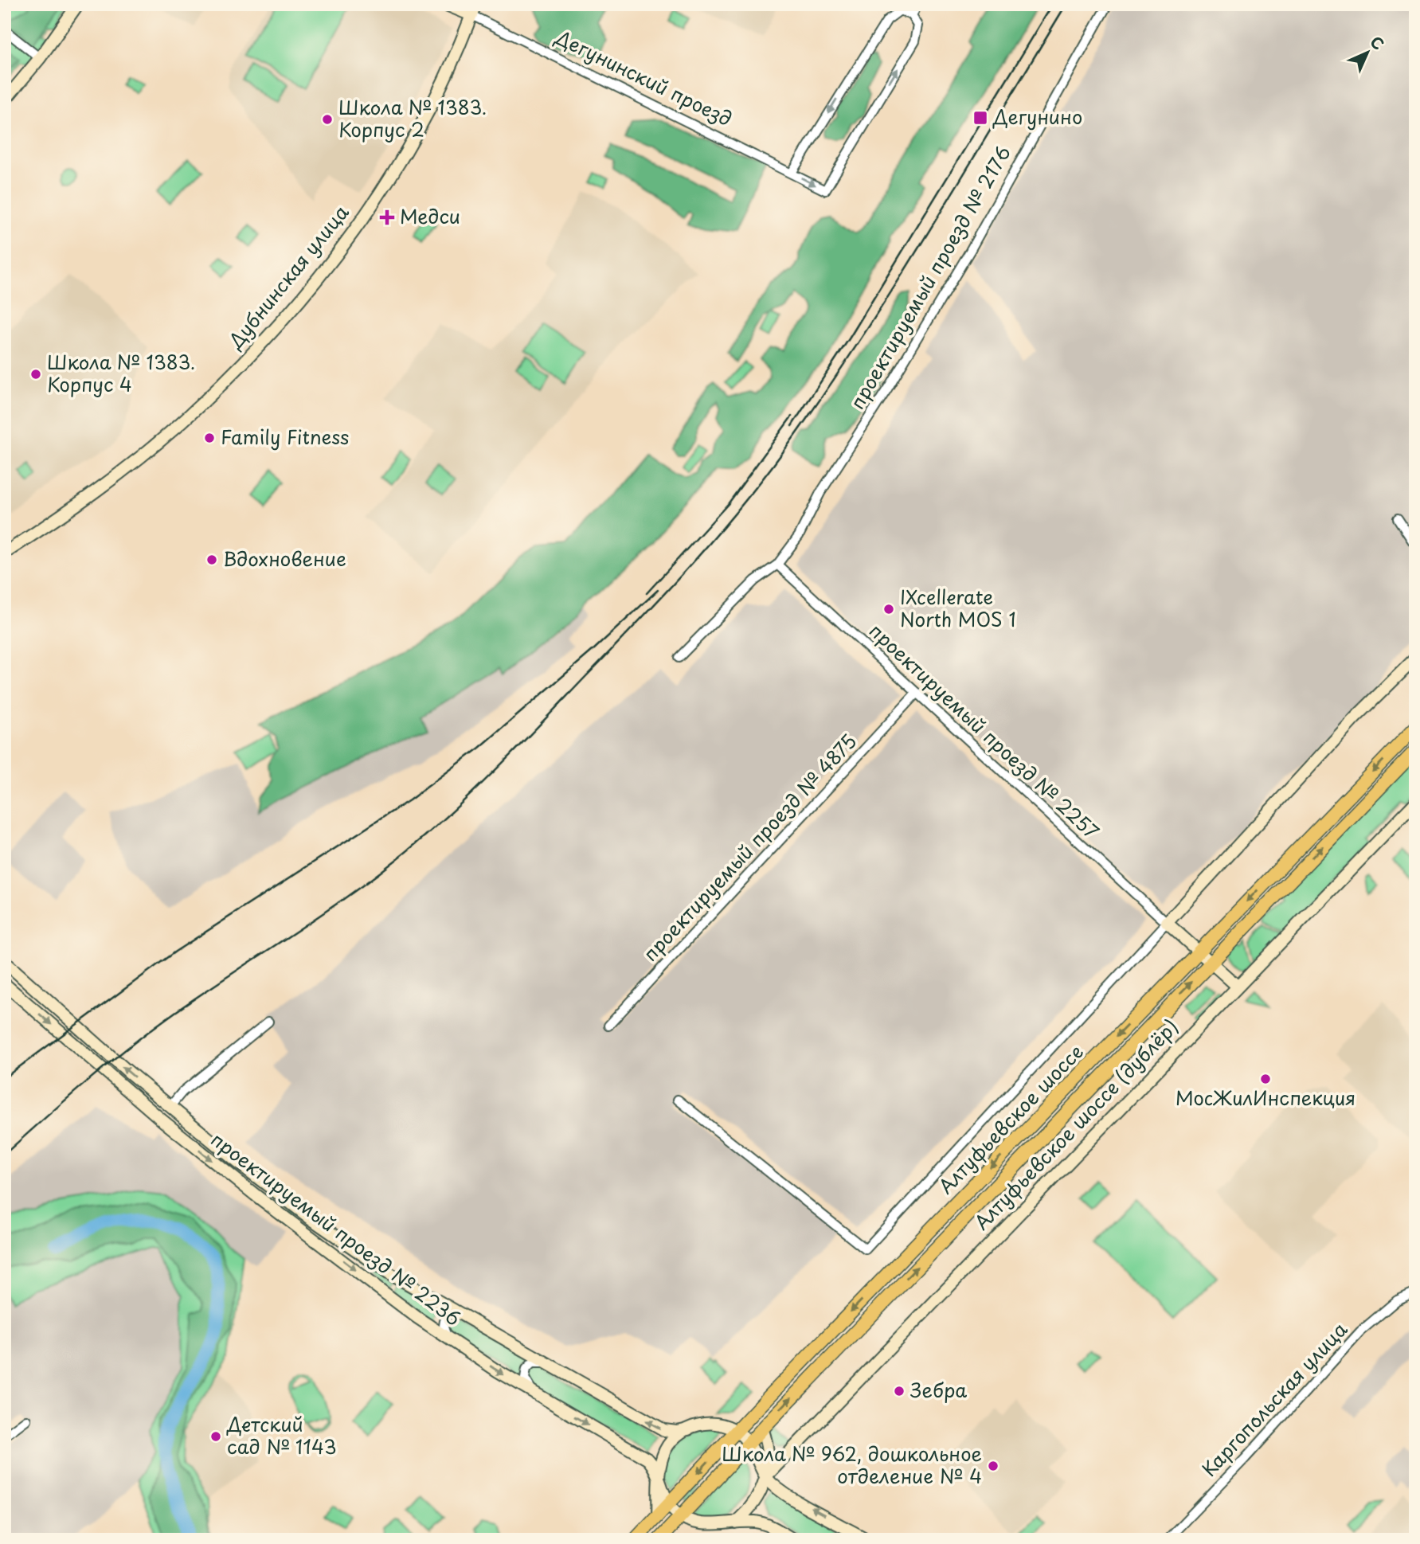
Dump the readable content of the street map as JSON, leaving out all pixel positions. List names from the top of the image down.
{
  "streets": {
    "main road": [
      "Дегунинский проезд",
      "Дубнинская улица",
      "Алтуфьевское шоссе",
      "Алтуфьевское шоссе (дублёр)",
      "проектируемый проезд № 2236"
    ],
    "street": [
      "проектируемый проезд № 2176",
      "проектируемый проезд № 2257",
      "проектируемый проезд № 4875",
      "Каргопольская улица"
    ]
  },
  "crossings": [
    ["Дегунинский проезд", "Дубнинская улица"],
    ["проектируемый проезд № 2176", "проектируемый проезд № 2257"],
    ["проектируемый проезд № 2257", "проектируемый проезд № 4875"],
    ["Алтуфьевское шоссе", "проектируемый проезд № 2236"]
  ],
  "places": {
    "transit": ["Дегунино"],
    "other": [
      "Школа № 1383. Корпус 2",
      "Школа № 1383. Корпус 4",
      "Family Fitness",
      "Вдохновение",
      "IXcellerate North MOS 1",
      "МосЖилИнспекция",
      "Зебра",
      "Детский сад № 1143",
      "Школа № 962, дошкольное отделение № 4"
    ],
    "health": ["Медси"]
  },
  "north": "top right"
}
